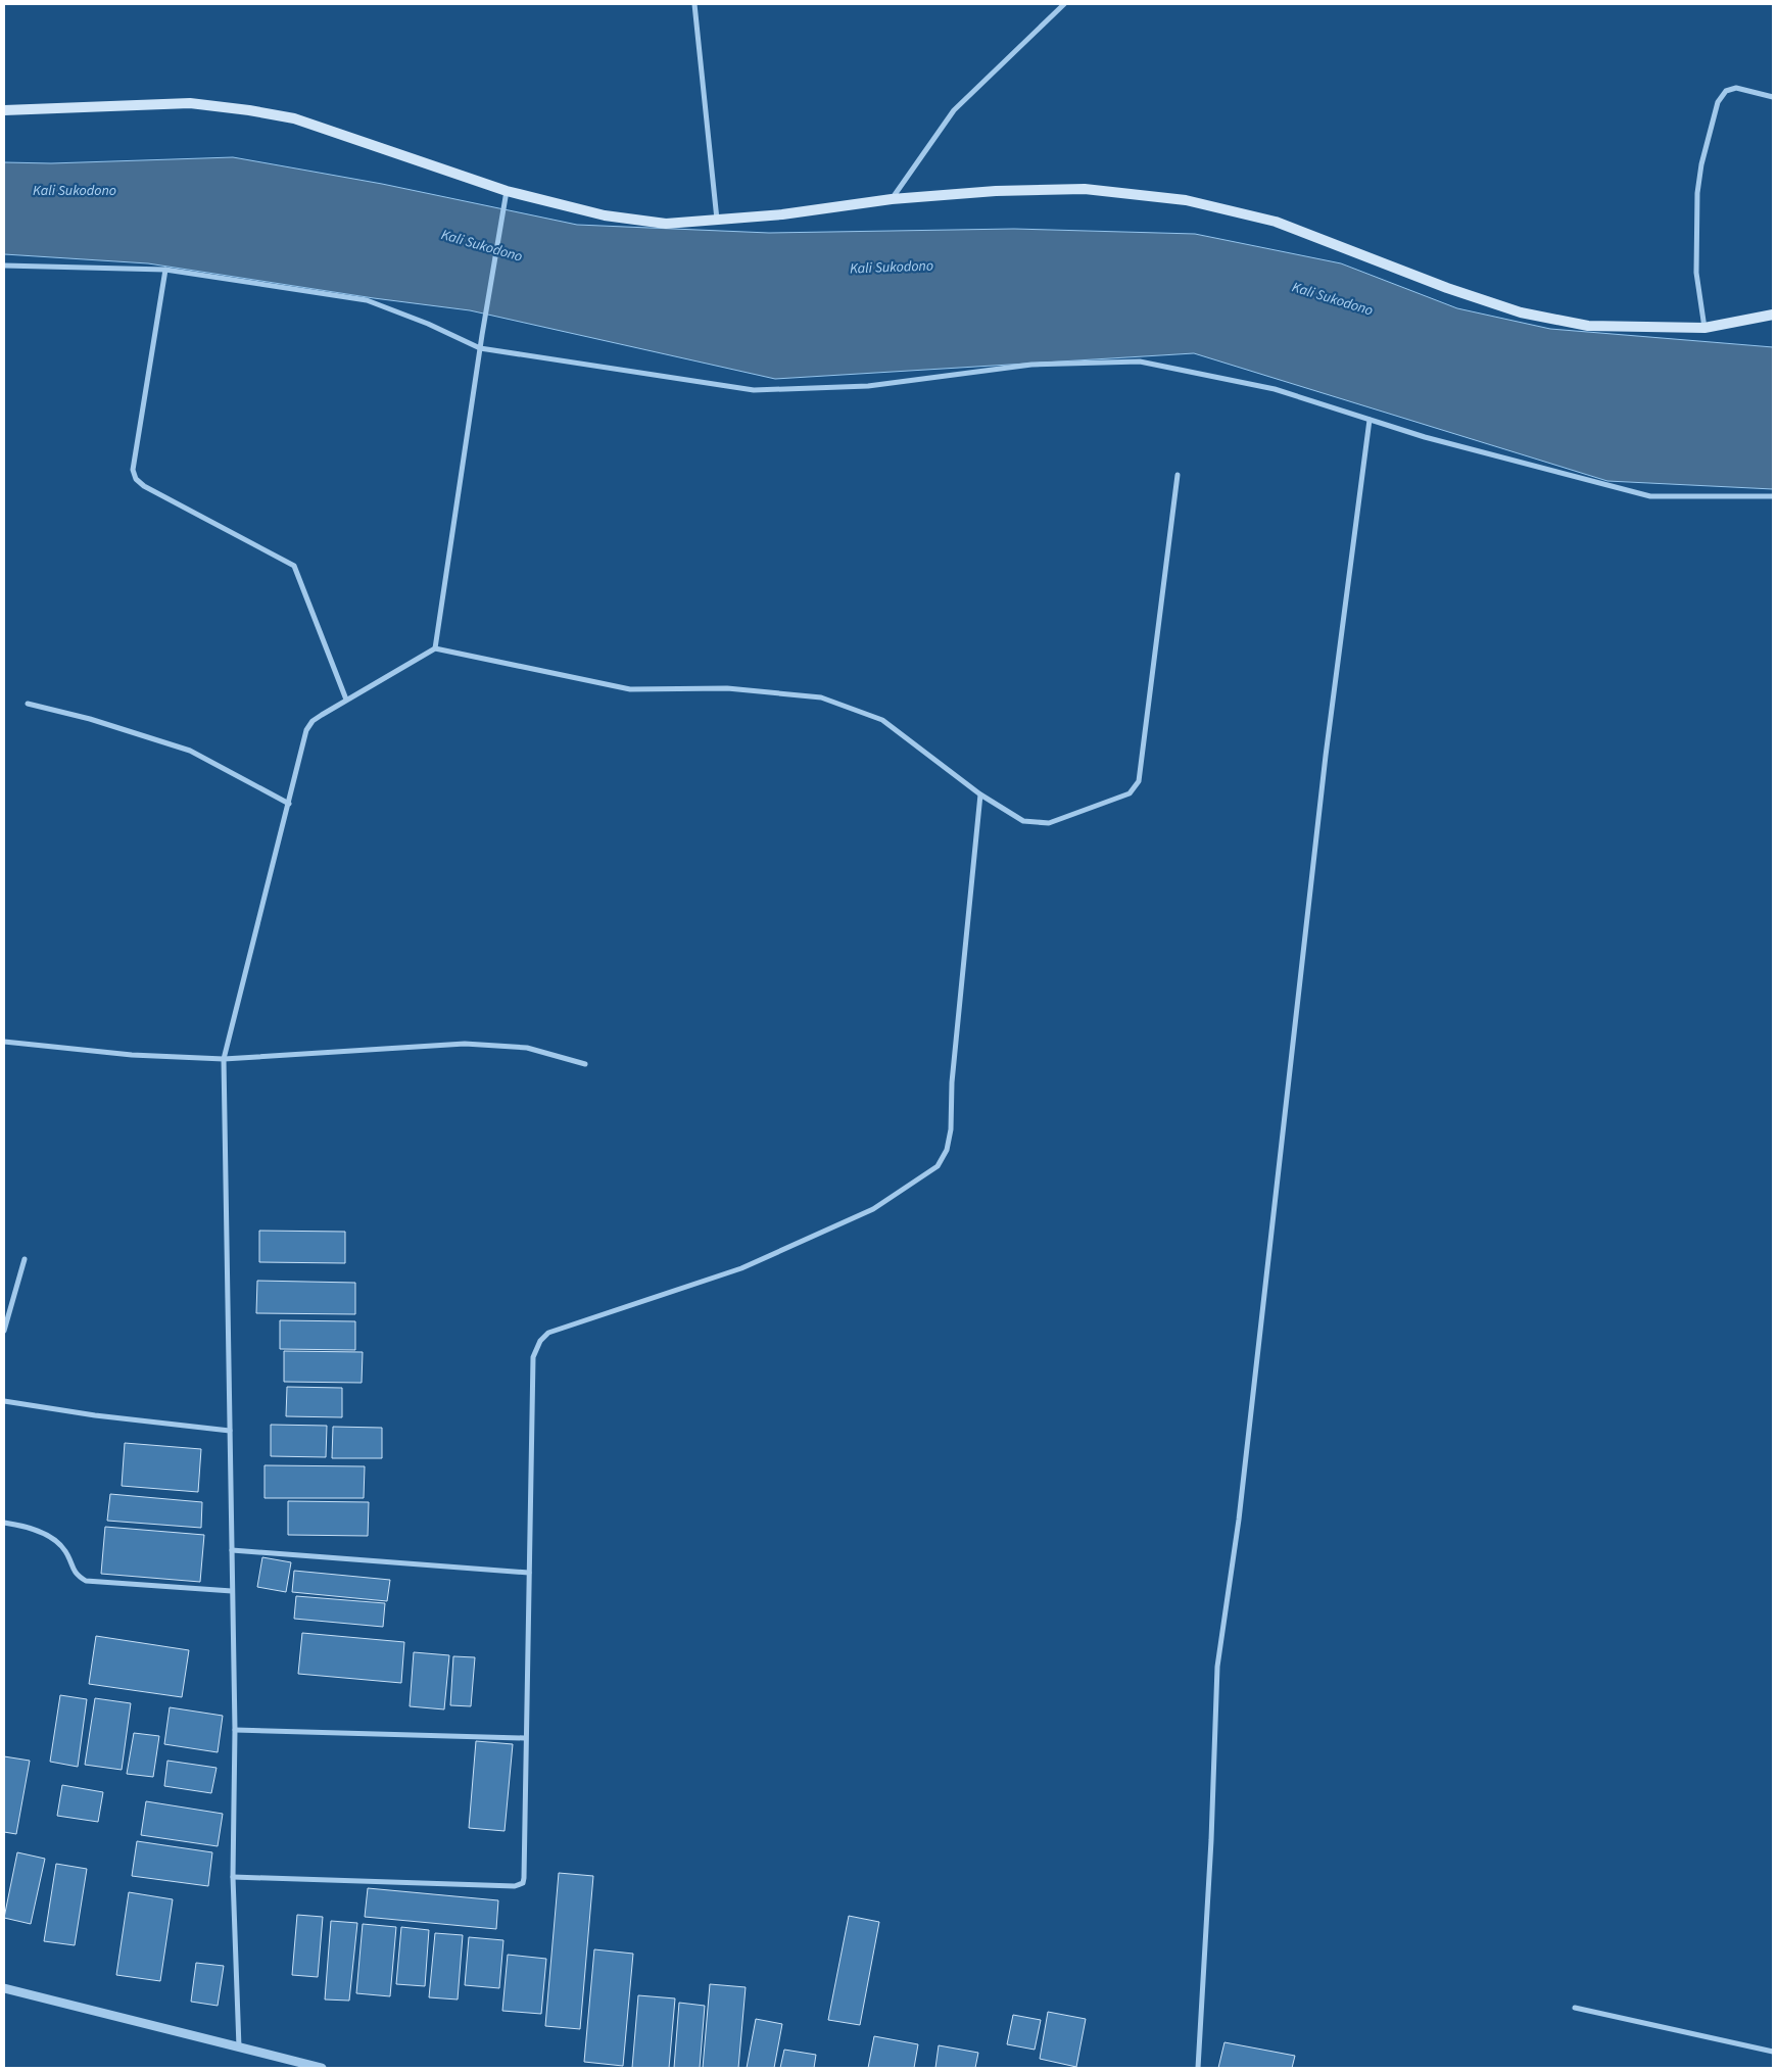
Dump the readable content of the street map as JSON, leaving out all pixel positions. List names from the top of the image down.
{
  "water": ["Kali Sukodono"]
}
